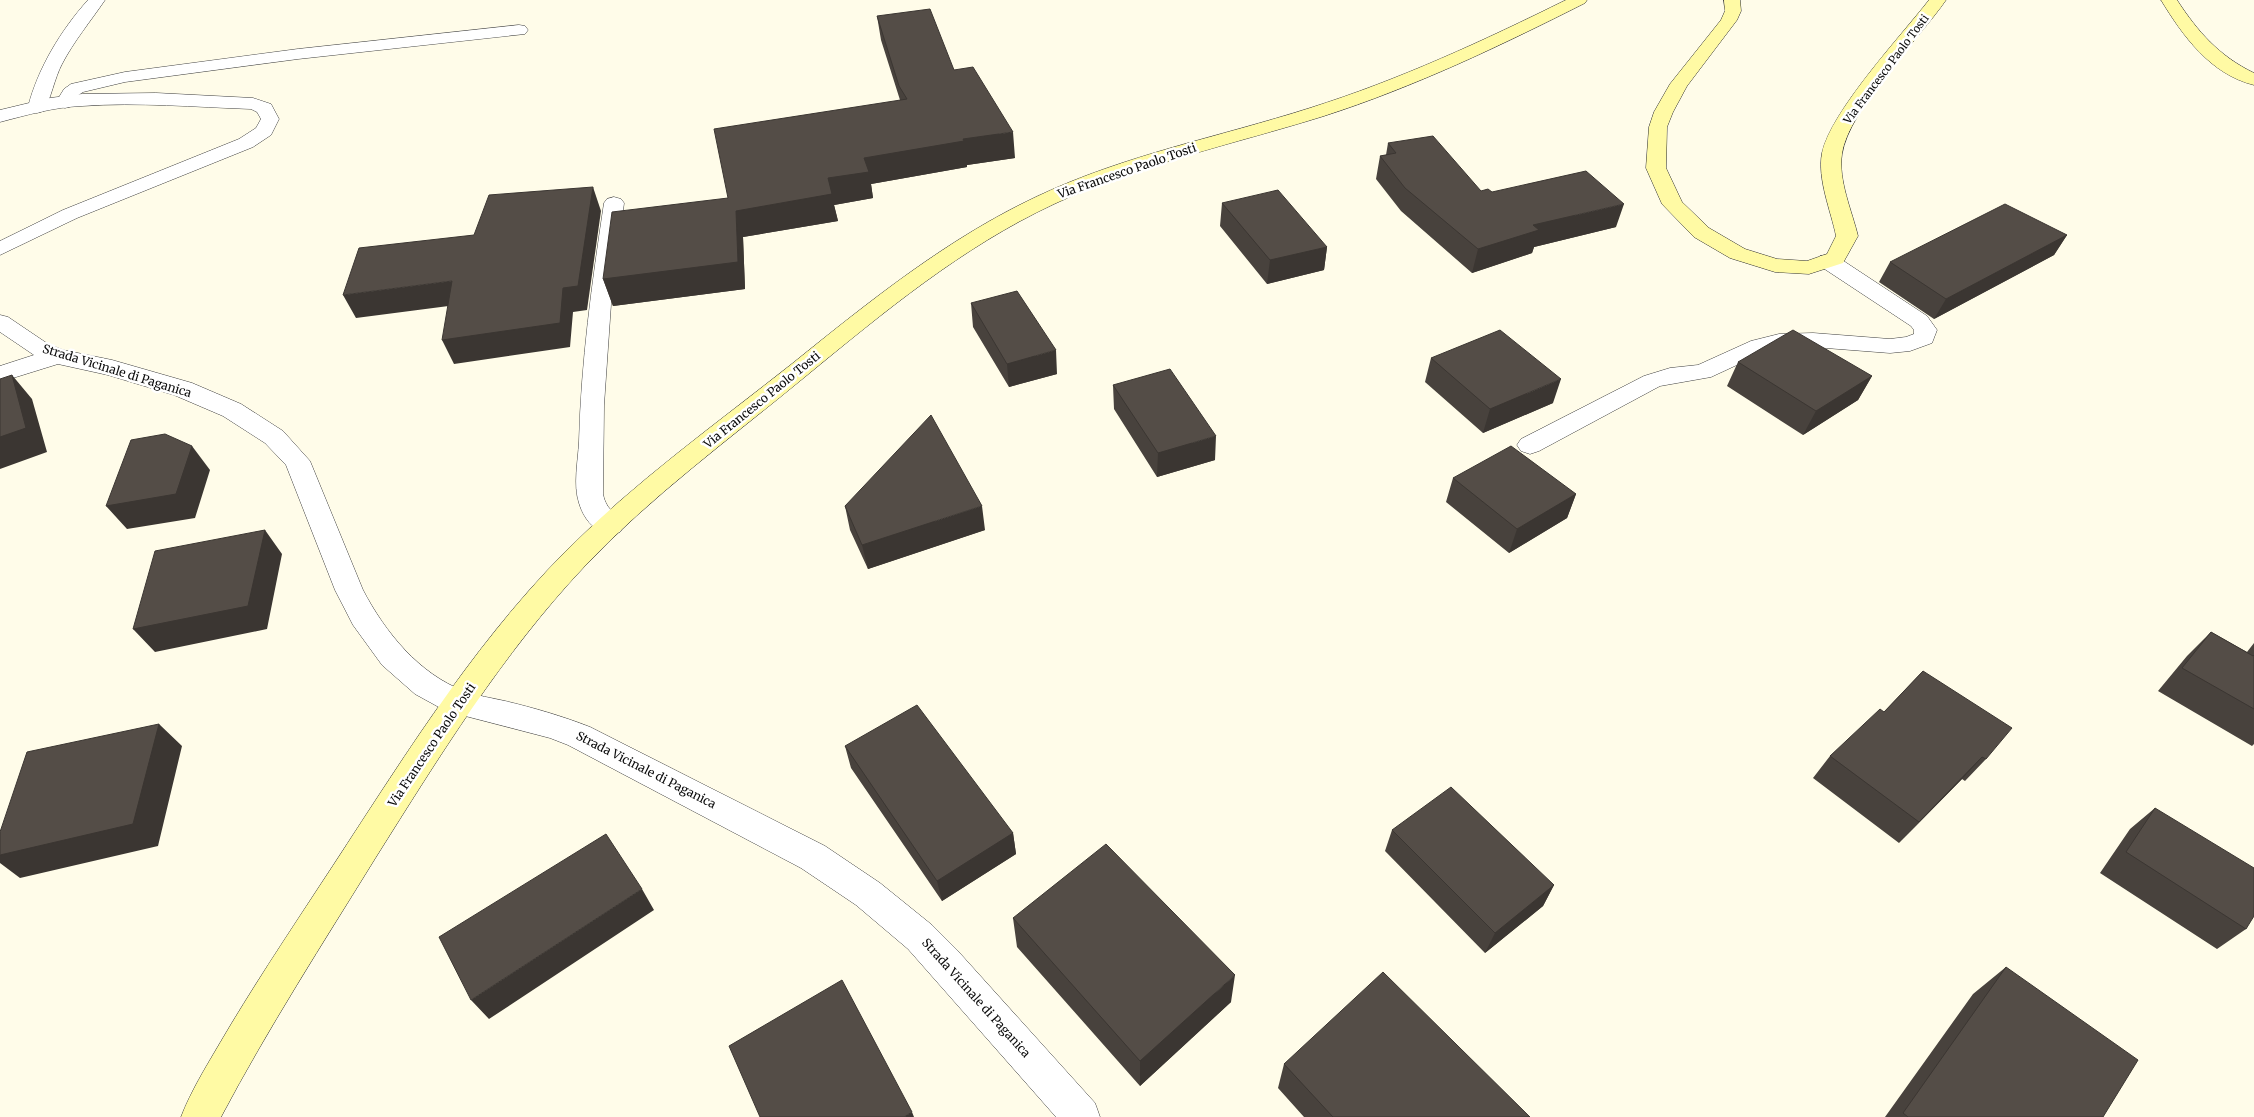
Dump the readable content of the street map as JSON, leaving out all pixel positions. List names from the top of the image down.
{
  "streets": {
    "main road": ["Via Francesco Paolo Tosti"],
    "street": ["Strada Vicinale di Paganica"]
  },
  "crossings": [
    ["Via Francesco Paolo Tosti", "Strada Vicinale di Paganica"]
  ]
}
